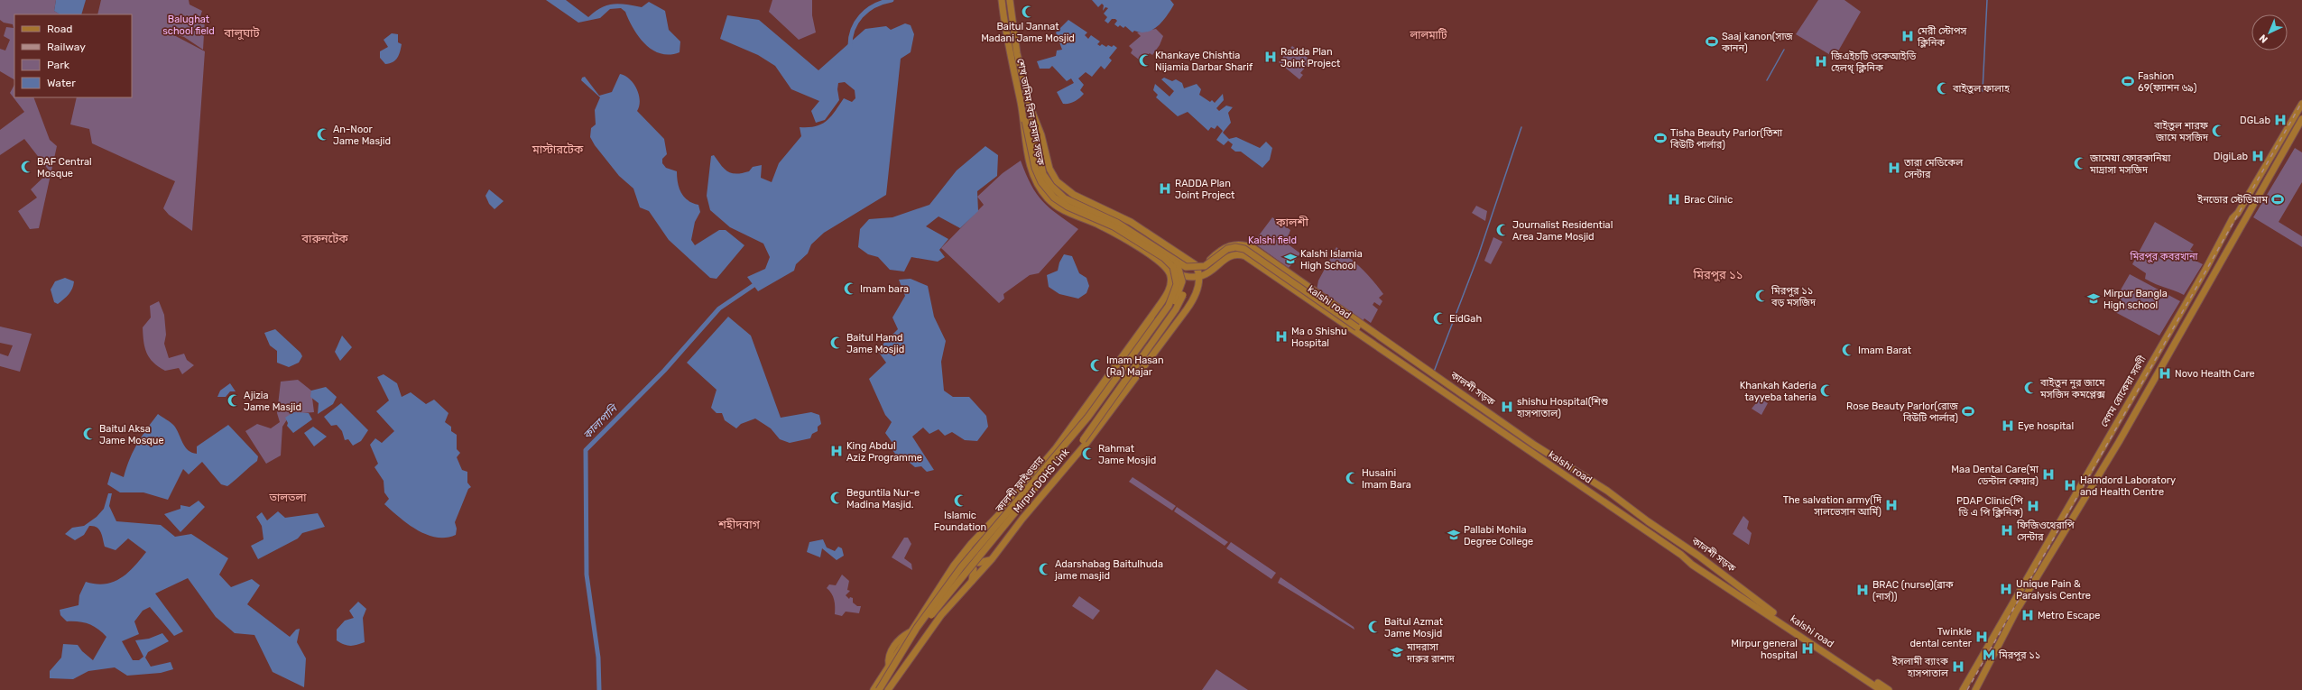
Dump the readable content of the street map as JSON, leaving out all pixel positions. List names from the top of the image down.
{
  "streets": {
    "main road": [
      "শেখ তামিম বিন হামাদ সড়ক",
      "kalshi road",
      "কালশী সড়ক",
      "বেগম রোকেয়া সরণী",
      "Mirpur DOHS Link",
      "কালশী ফ্লাইওভার"
    ]
  },
  "crossings": [
    ["শেখ তামিম বিন হামাদ সড়ক", "kalshi road"],
    ["শেখ তামিম বিন হামাদ সড়ক", "কালশী সড়ক"],
    ["শেখ তামিম বিন হামাদ সড়ক", "Mirpur DOHS Link"],
    ["kalshi road", "Mirpur DOHS Link"]
  ],
  "districts": [
    "বালুঘাট",
    "লালমাটি",
    "মাস্টারটেক",
    "কালশী",
    "বারুনটেক",
    "মিরপুর ১১",
    "তালতলা",
    "শহীদবাগ"
  ],
  "water": ["কালাপানি"],
  "parks": ["Balughat school field", "Kalshi field", "মিরপুর কবরখানা"],
  "places": {
    "mosque": [
      "Baitul Jannat Madani Jame Mosjid",
      "Khankaye Chishtia Nijamia Darbar Sharif",
      "বাইতুল ফালাহ",
      "বাইতুল শারফ জামে মসজিদ",
      "An-Noor Jame Masjid",
      "জামেয়া ফোরকানিয়া মাদ্রাসা মসজিদ",
      "BAF Central Mosque",
      "Journalist Residential Area Jame Mosjid",
      "Imam bara",
      "মিরপুর ১১ বড় মসজিদ",
      "EidGah",
      "Baitul Hamd Jame Mosjid",
      "Imam Barat",
      "Imam Hasan (Ra) Majar",
      "বাইতুন নুর জামে মসজিদ কমপ্লেক্স",
      "Khankah Kaderia tayyeba taheria",
      "Ajizia Jame Masjid",
      "Baitul Aksa Jame Mosque",
      "Rahmat Jame Mosjid",
      "Husaini Imam Bara",
      "Beguntila Nur-e Madina Masjid.",
      "Islamic Foundation",
      "Adarshabag Baitulhuda jame masjid",
      "Baitul Azmat Jame Mosjid"
    ],
    "hospital": [
      "মেরী স্টোপস ক্লিনিক",
      "Radda Plan Joint Project",
      "জিএইচটি ওকেআইডি হেলথ্ ক্লিনিক",
      "DGLab",
      "DigiLab",
      "তারা মেডিকেল সেন্টার",
      "RADDA Plan Joint Project",
      "Brac Clinic",
      "Ma o Shishu Hospital",
      "Novo Health Care",
      "shishu Hospital(শিশু হাসপাতাল)",
      "Eye hospital",
      "King Abdul Aziz Programme",
      "Maa Dental Care(মা ডেন্টাল কেয়ার)",
      "Hamdord Laboratory and Health Centre",
      "The salvation army(দি সালভেসান আর্মি)",
      "PDAP Clinic(পি ডি এ পি ক্লিনিক)",
      "ফিজিওথেরাপি সেন্টার",
      "Unique Pain & Paralysis Centre",
      "BRAC (nurse)(ব্রাক (নার্স))",
      "Metro Escape",
      "Twinkle dental center",
      "Mirpur general hospital",
      "ইসলামী ব্যাংক হাসপাতাল"
    ],
    "sports": [
      "Saaj kanon(সাজ কানন)",
      "Fashion 69(ফ্যাশন ৬৯)",
      "Tisha Beauty Parlor(তিশা বিউটি পার্লার)",
      "ইনডোর স্টেডিয়াম",
      "Rose Beauty Parlor(রোজ বিউটি পার্লার)"
    ],
    "school or university": [
      "Kalshi Islamia High School",
      "Mirpur Bangla High school",
      "Pallabi Mohila Degree College",
      "মাদরাসা দারুর রাশাদ"
    ],
    "metro station": ["মিরপুর ১১"]
  },
  "legend": [
    "Road",
    "Railway",
    "Park",
    "Water"
  ],
  "north": "bottom left"
}
